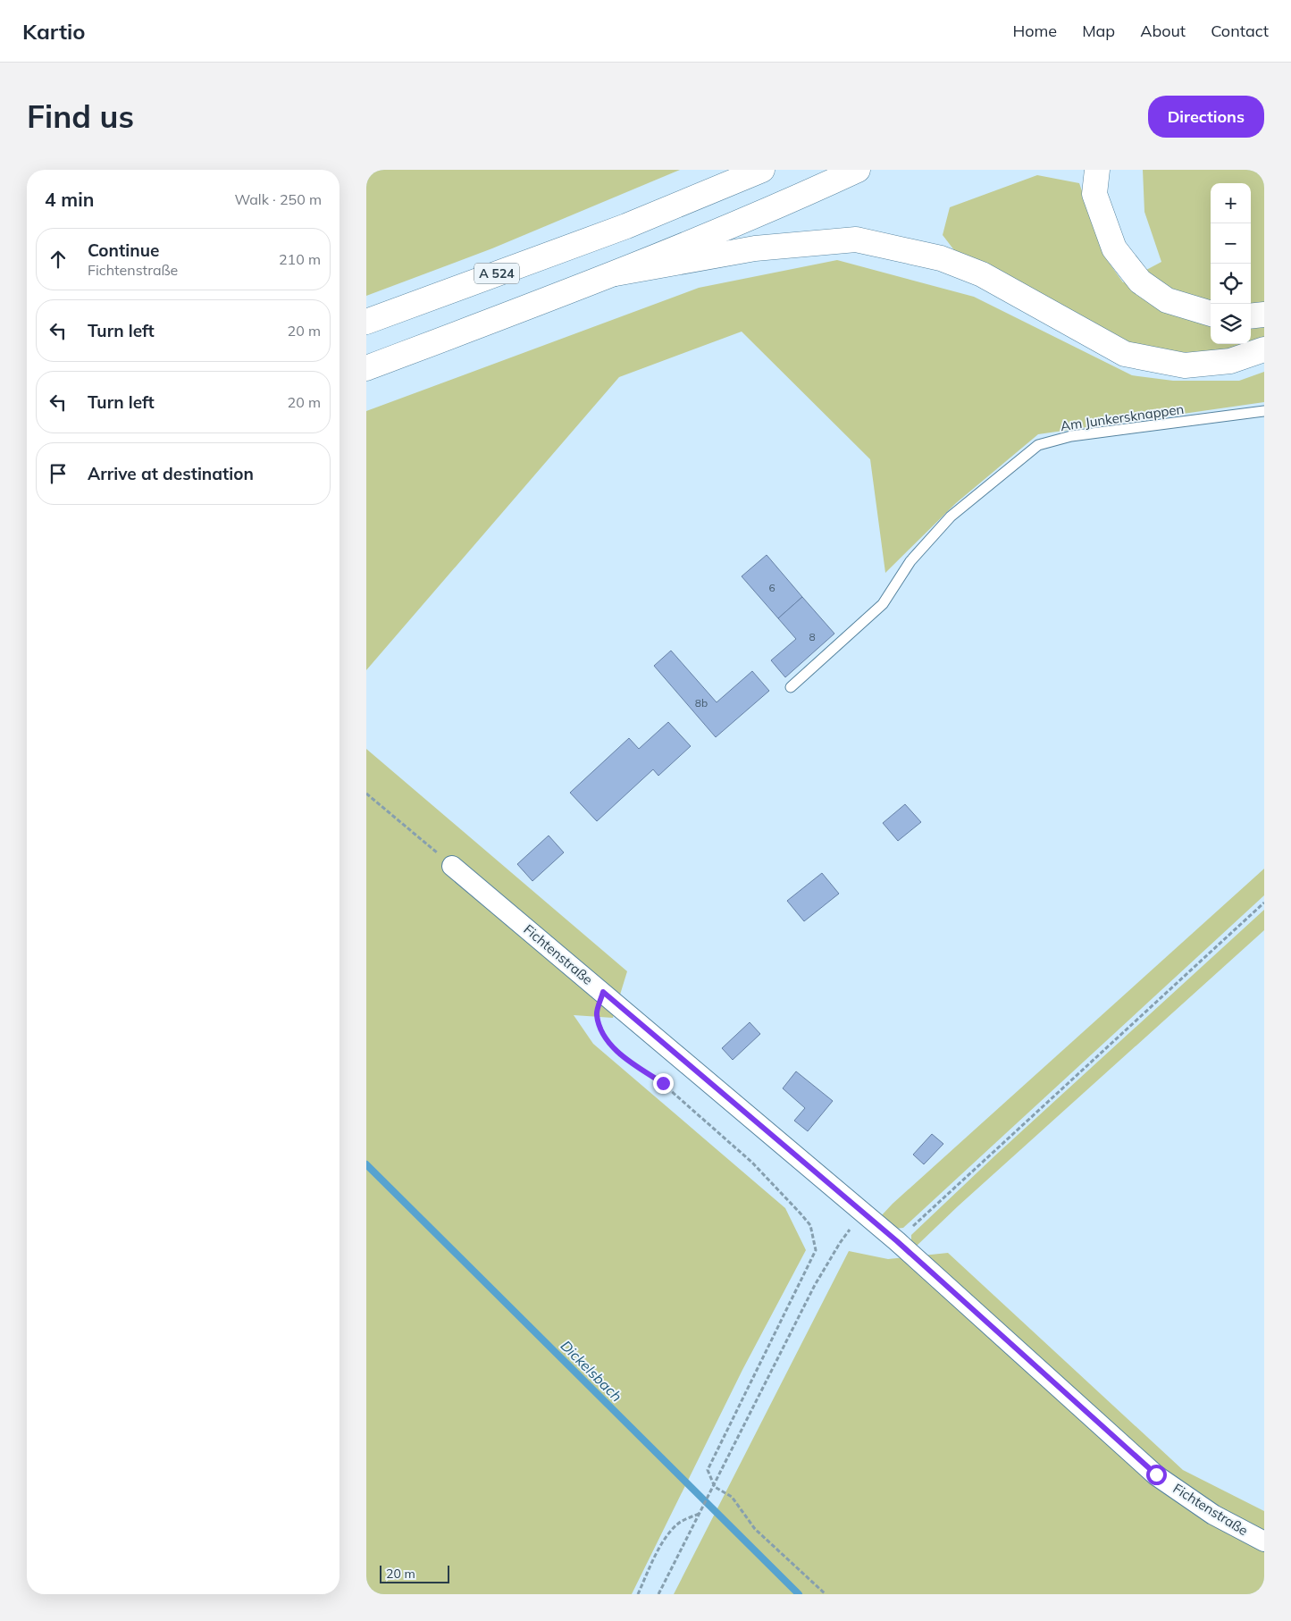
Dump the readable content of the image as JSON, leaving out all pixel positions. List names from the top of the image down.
{
  "streets": {
    "highway": ["A 524"],
    "street": ["Fichtenstraße"],
    "lane": ["Am Junkersknappen"]
  },
  "water": ["Dickelsbach"],
  "house_numbers": ["6", "8", "8b"],
  "scale_bar": "20 m",
  "page": {
    "header": "Kartio",
    "nav": [
      "Home",
      "Map",
      "About",
      "Contact"
    ],
    "buttons": "Directions",
    "title": "Find us",
    "heading": ["4 min", "Walk · 250 m"],
    "map_buttons": ["+", "−"],
    "list": [
      ["Continue", "Fichtenstraße", "210 m"],
      ["Turn left", "20 m"],
      ["Turn left", "20 m"],
      "Arrive at destination"
    ],
    "scale": "20 m"
  }
}
